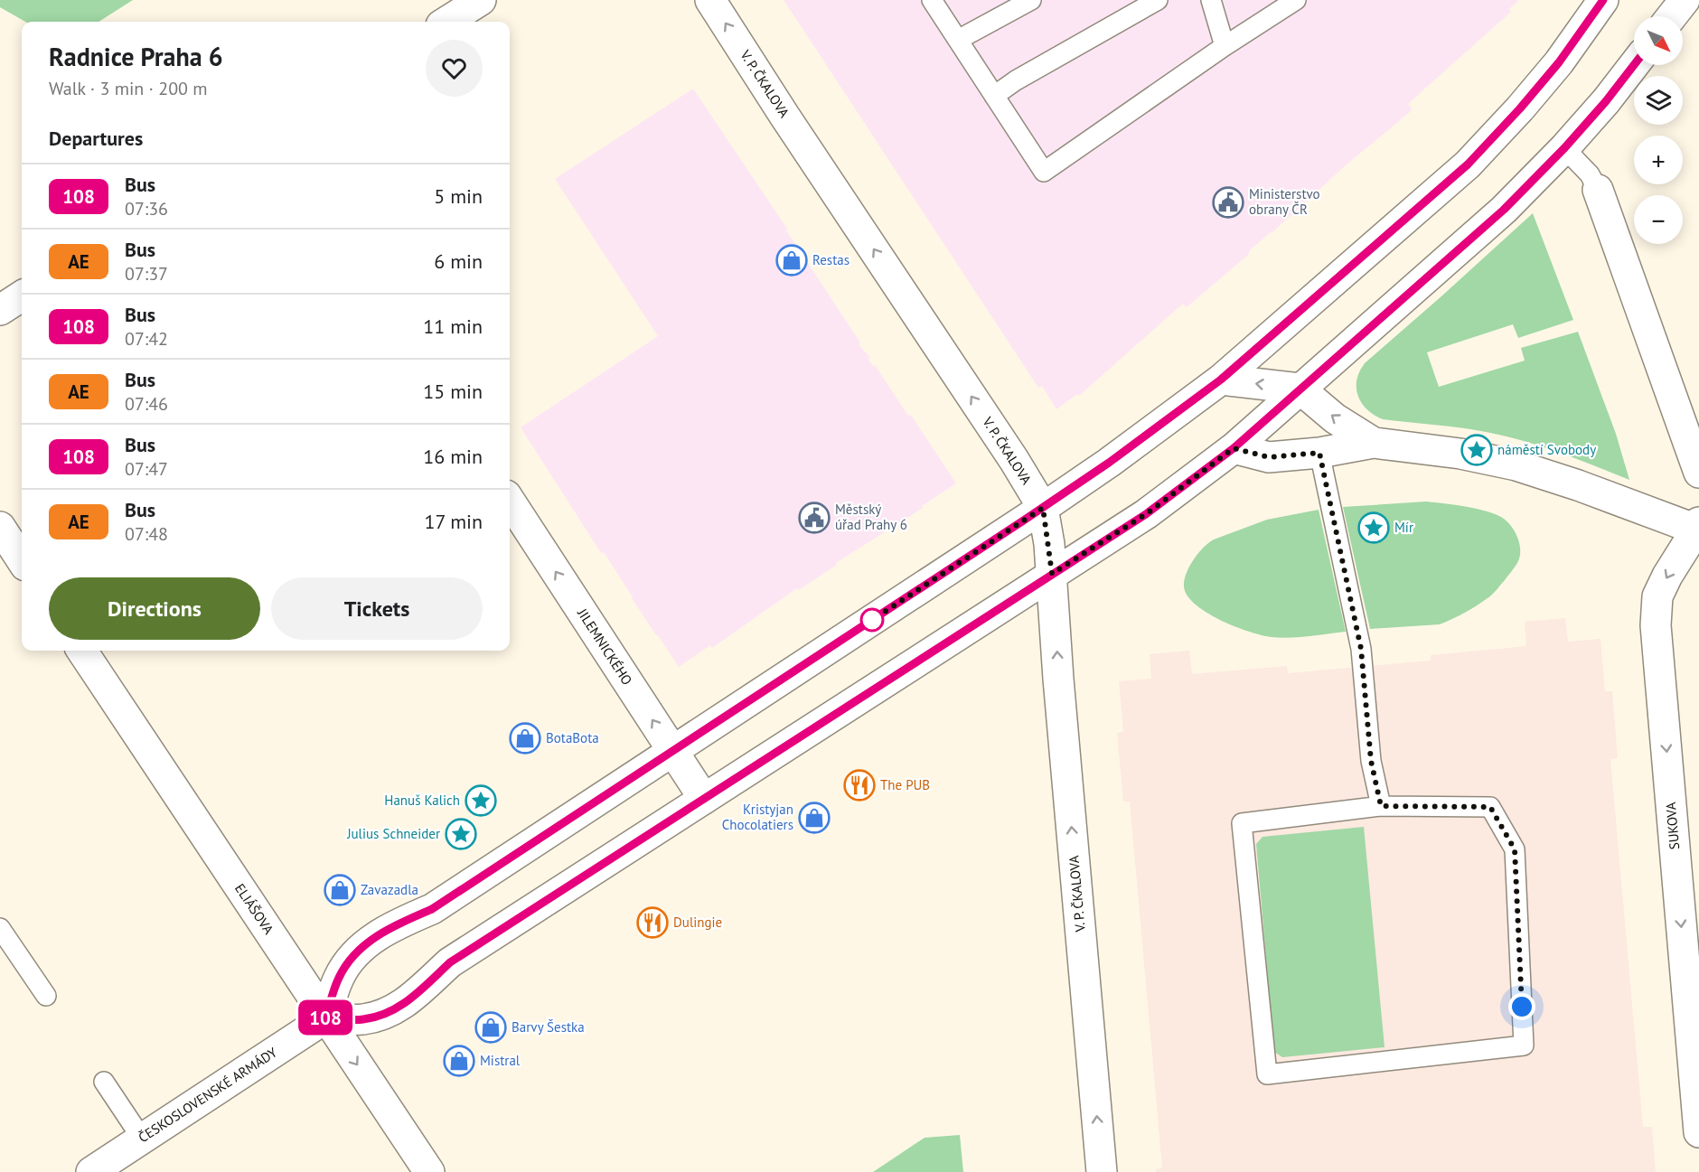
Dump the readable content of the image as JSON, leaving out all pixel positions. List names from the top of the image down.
{
  "streets": {
    "street": [
      "V. P. ČKALOVA",
      "JILEMNICKÉHO",
      "SUKOVA",
      "ELIÁŠOVA",
      "ČESKOSLOVENSKÉ ARMÁDY"
    ]
  },
  "crossings": [
    ["ELIÁŠOVA", "ČESKOSLOVENSKÉ ARMÁDY"]
  ],
  "one_way": ["V. P. ČKALOVA", "JILEMNICKÉHO", "SUKOVA"],
  "places": {
    "public building": ["Ministerstvo obrany ČR", "Městský úřad Prahy 6"],
    "shop": [
      "Restas",
      "BotaBota",
      "Kristyjan Chocolatiers",
      "Zavazadla",
      "Barvy Šestka",
      "Mistral"
    ],
    "place": [
      "náměstí Svobody",
      "Mír",
      "Hanuš Kalich",
      "Julius Schneider"
    ],
    "restaurant": ["The PUB", "Dulingie"]
  },
  "lines": ["bus line 108"],
  "north": "bottom right",
  "page": {
    "on_map": "108",
    "map_buttons": ["+", "−"],
    "heading": [
      ["Radnice Praha 6", "Walk · 3 min · 200 m"],
      "Departures"
    ],
    "list": [
      {
        "mark": "108",
        "name": "Bus",
        "note": "07:36",
        "value": "5 min"
      },
      {
        "mark": "AE",
        "name": "Bus",
        "note": "07:37",
        "value": "6 min"
      },
      {
        "mark": "108",
        "name": "Bus",
        "note": "07:42",
        "value": "11 min"
      },
      {
        "mark": "AE",
        "name": "Bus",
        "note": "07:46",
        "value": "15 min"
      },
      {
        "mark": "108",
        "name": "Bus",
        "note": "07:47",
        "value": "16 min"
      },
      {
        "mark": "AE",
        "name": "Bus",
        "note": "07:48",
        "value": "17 min"
      }
    ],
    "buttons": ["Directions", "Tickets"]
  }
}
